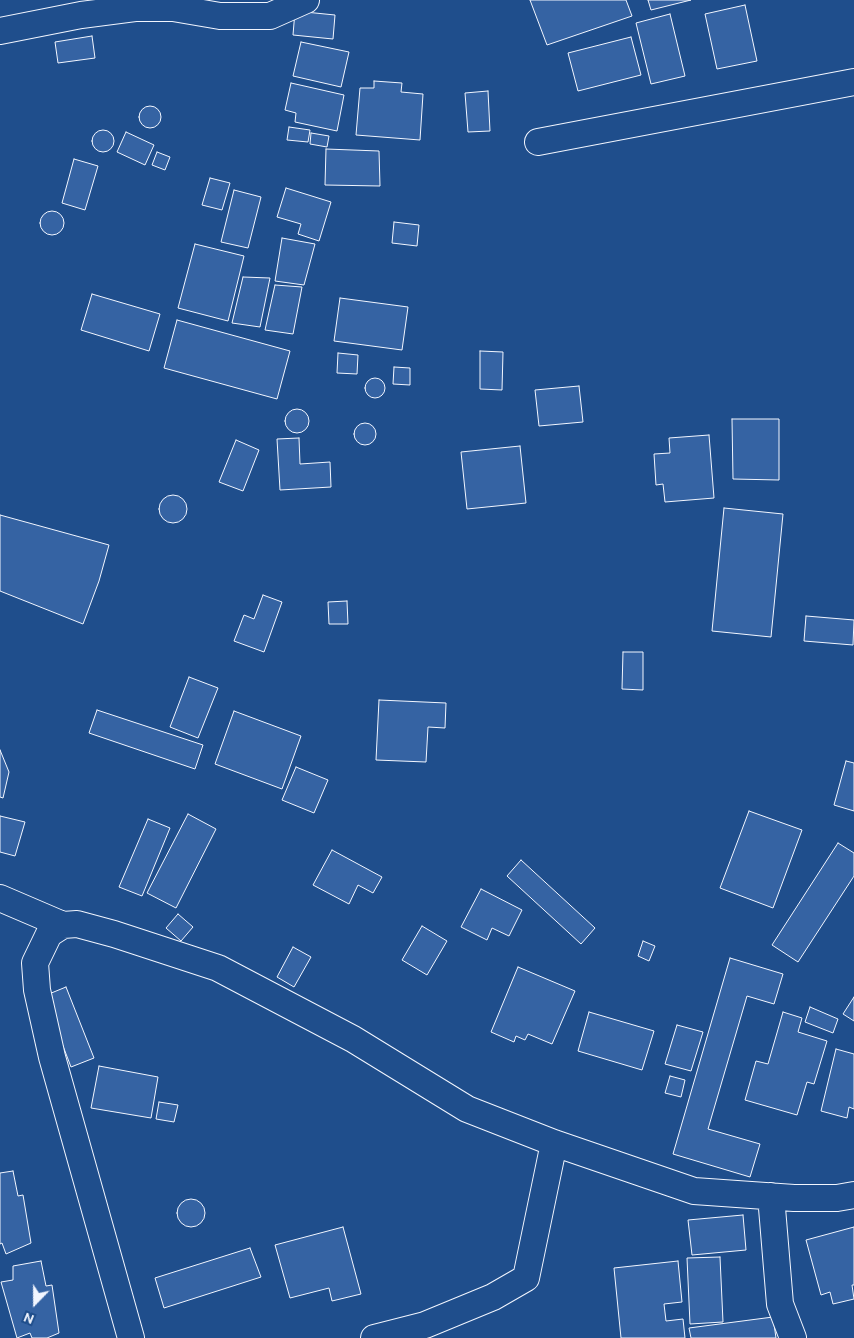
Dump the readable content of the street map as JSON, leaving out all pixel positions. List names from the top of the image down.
{
  "north": "bottom"
}
